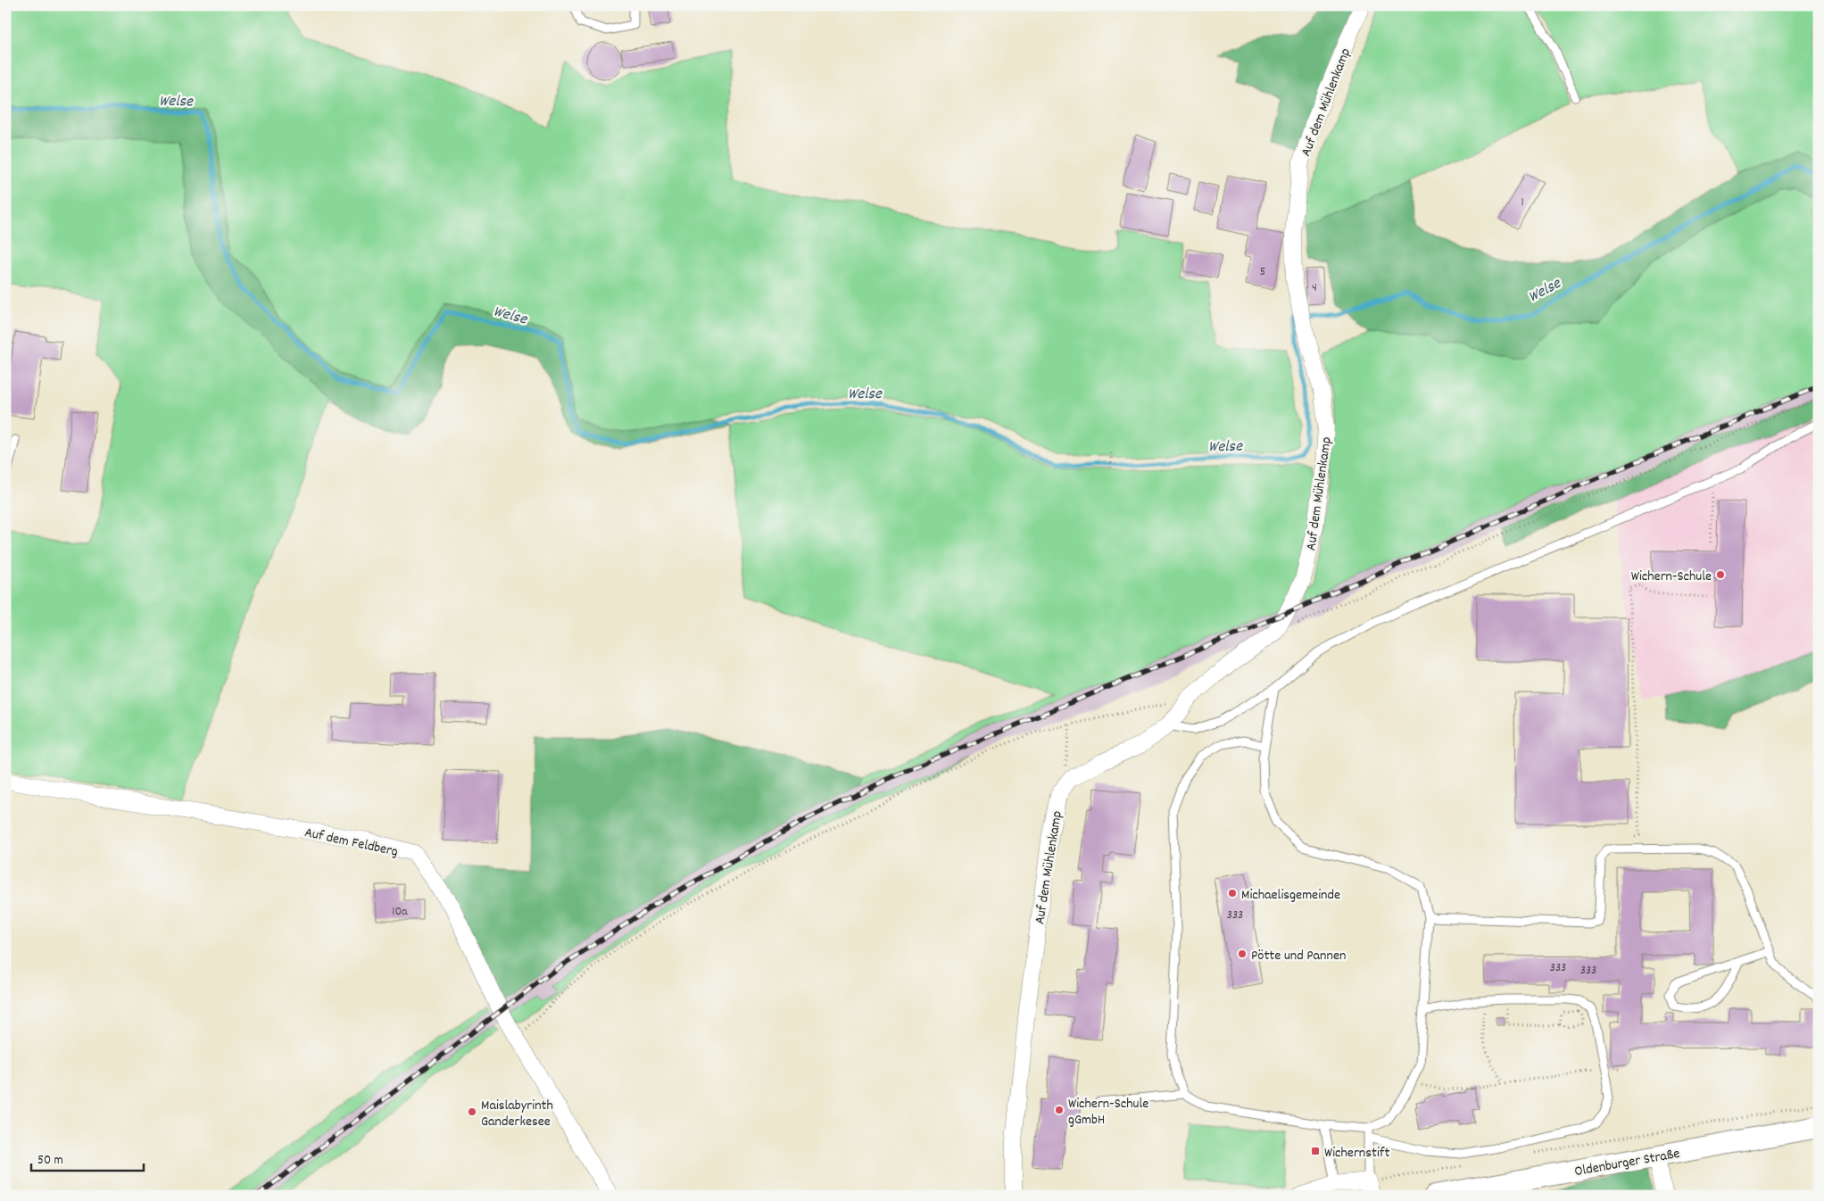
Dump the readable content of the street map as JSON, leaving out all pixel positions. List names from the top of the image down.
{
  "streets": {
    "main road": ["Oldenburger Straße"],
    "street": ["Auf dem Mühlenkamp", "Auf dem Feldberg"]
  },
  "water": ["Welse"],
  "places": {
    "other": [
      "Wichern-Schule",
      "Michaelisgemeinde",
      "Pötte und Pannen",
      "Wichern-Schule gGmbH",
      "Maislabyrinth Ganderkesee"
    ],
    "transit": ["Wichernstift"]
  },
  "house_numbers": [
    "1",
    "5",
    "4",
    "10a",
    "333",
    "333",
    "333"
  ],
  "scale_bar": "50 m"
}
